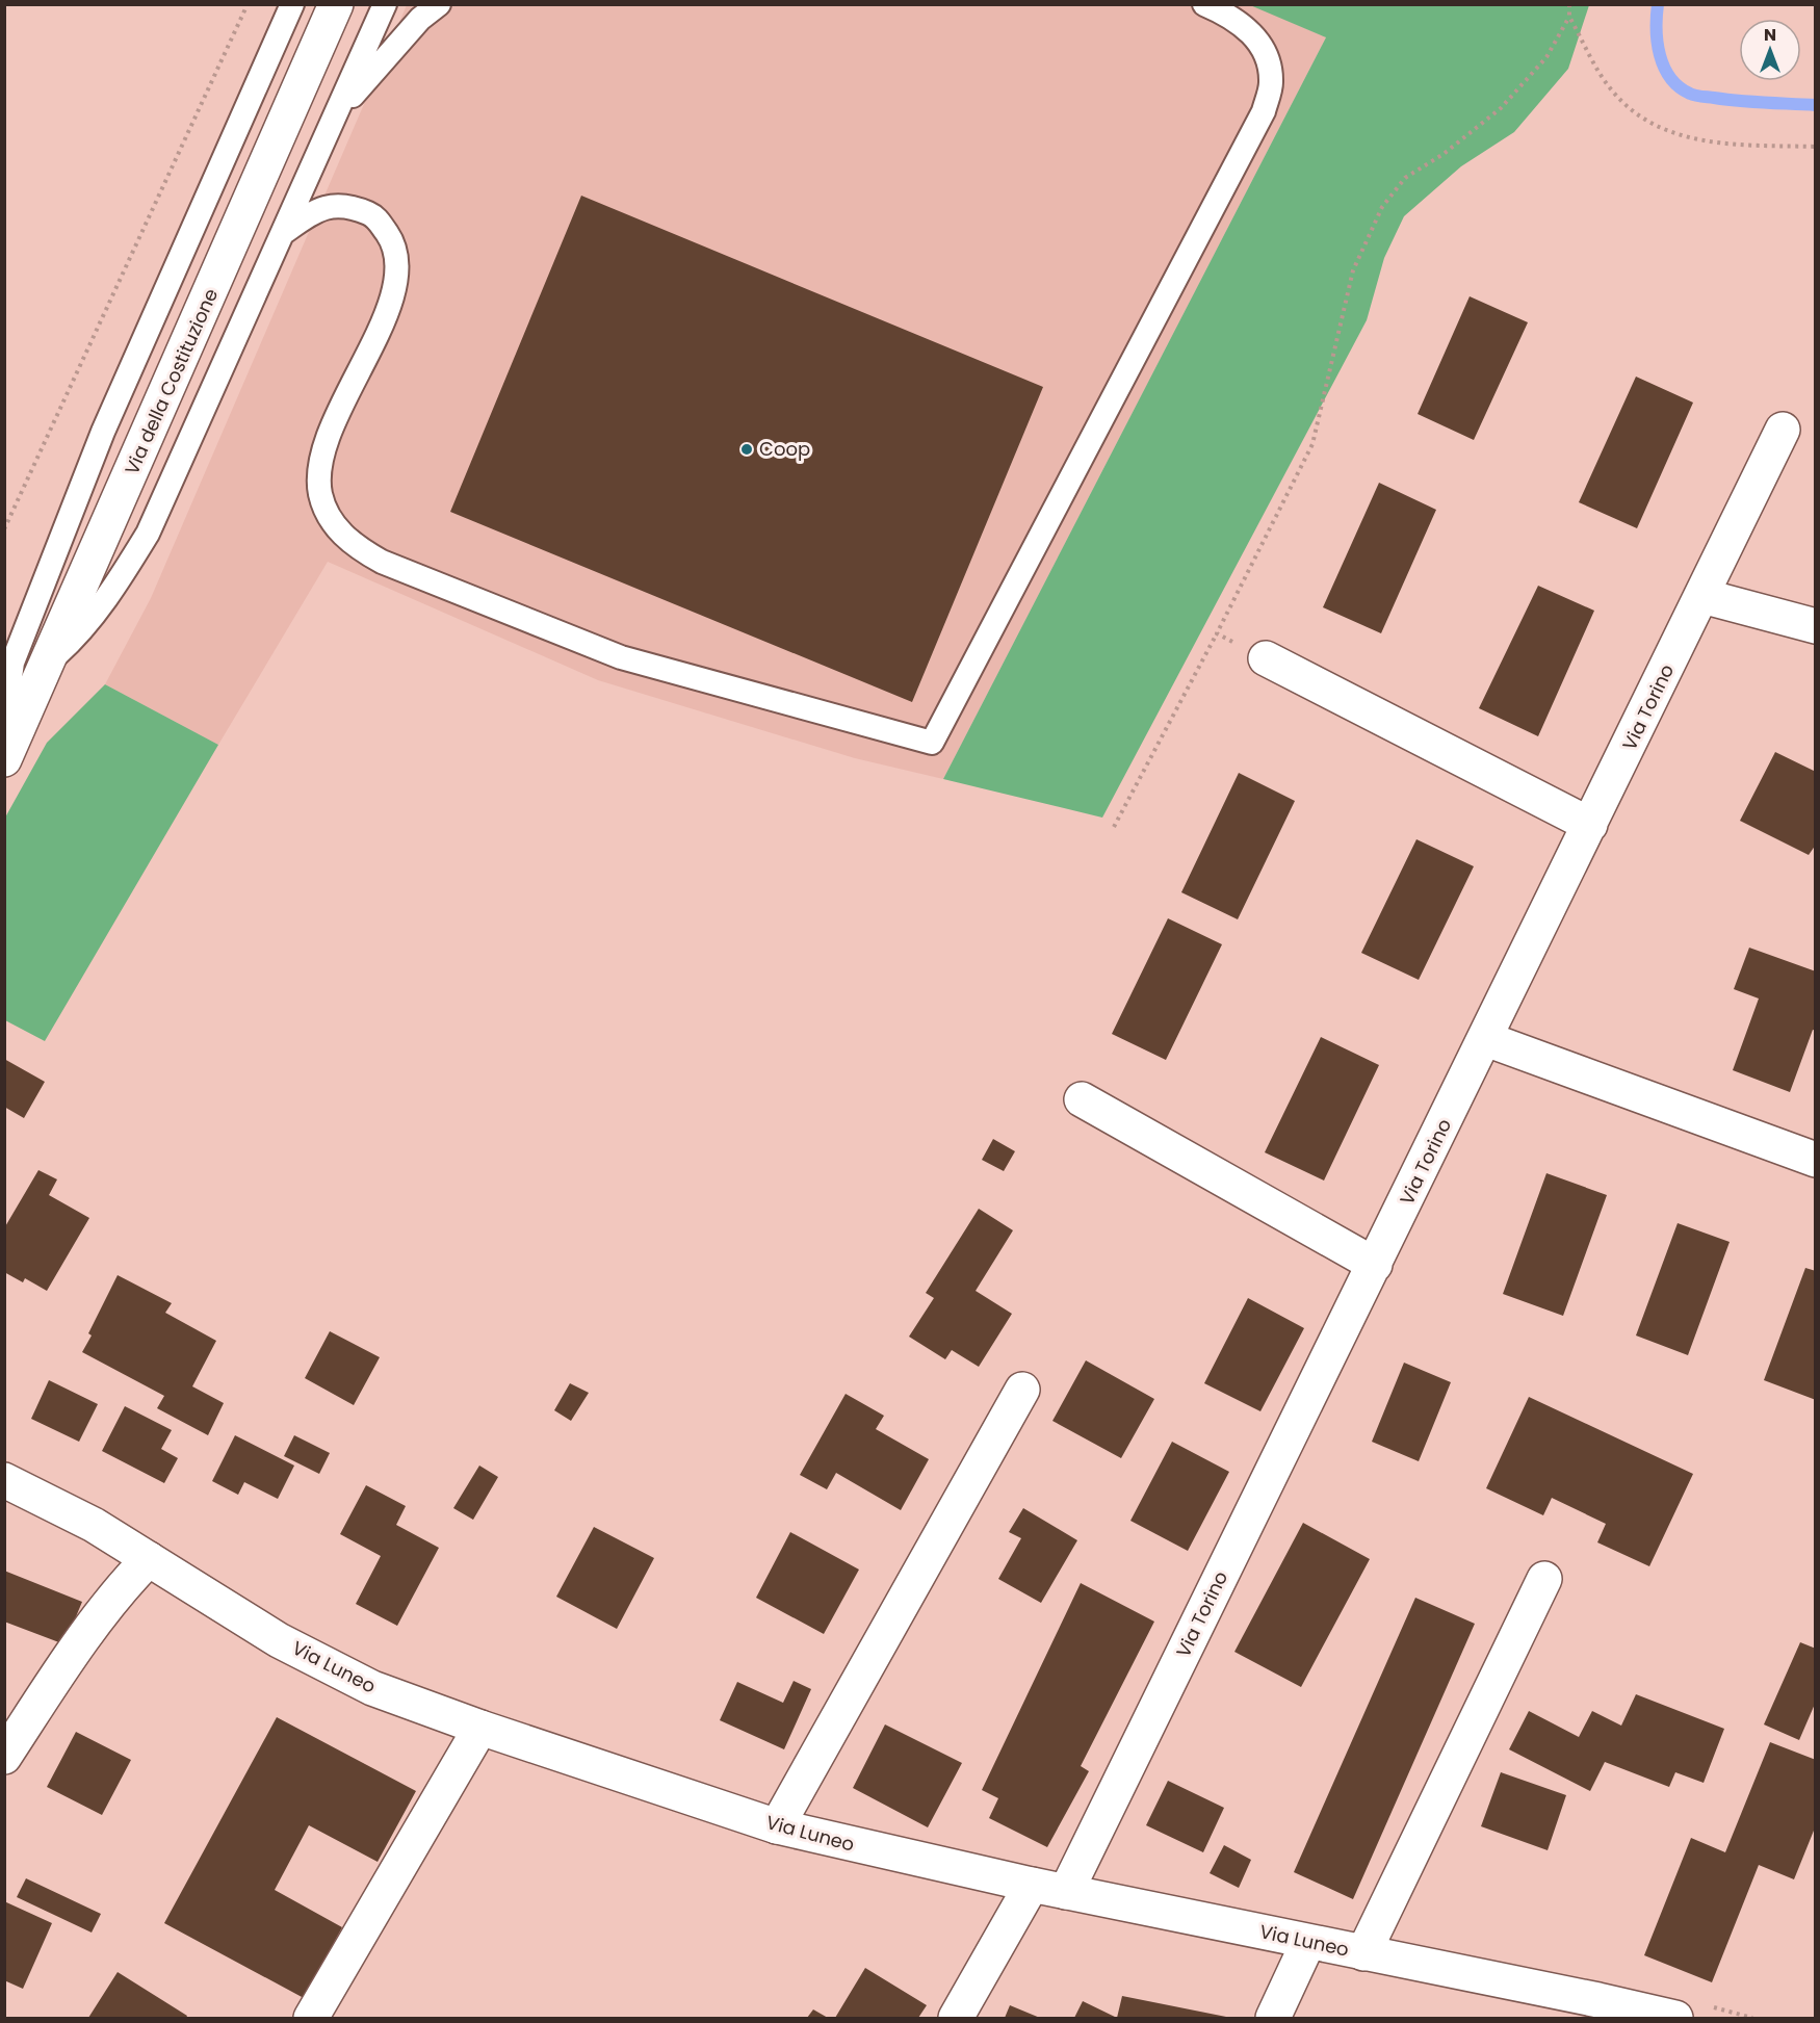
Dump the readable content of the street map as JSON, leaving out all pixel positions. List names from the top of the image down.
{
  "streets": {
    "street": ["Via della Costituzione", "Via Torino", "Via Luneo"]
  },
  "crossings": [
    ["Via Torino", "Via Luneo"]
  ],
  "places": ["Coop"],
  "north": "top"
}
